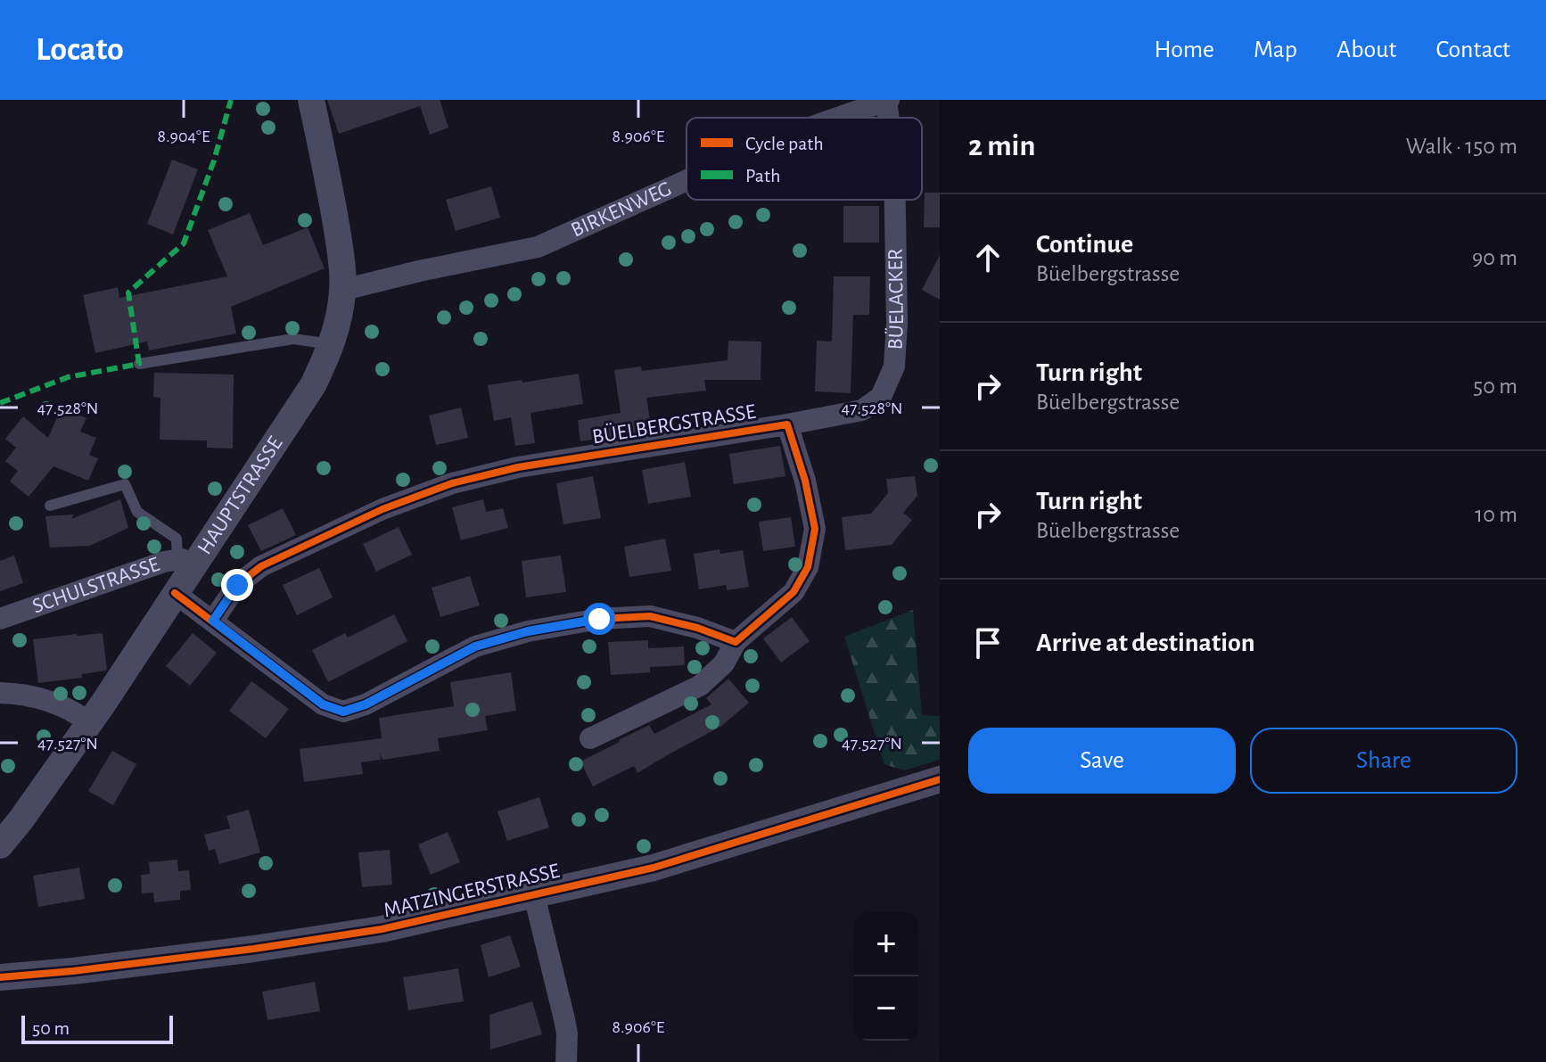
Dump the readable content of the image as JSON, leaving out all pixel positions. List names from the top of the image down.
{
  "streets": {
    "street": [
      "BIRKENWEG",
      "BÜELACKER",
      "BÜELBERGSTRASSE",
      "HAUPTSTRASSE",
      "SCHULSTRASSE",
      "MATZINGERSTRASSE"
    ]
  },
  "crossings": [
    ["BIRKENWEG", "BÜELACKER"],
    ["BIRKENWEG", "HAUPTSTRASSE"],
    ["BÜELACKER", "BÜELBERGSTRASSE"],
    ["HAUPTSTRASSE", "SCHULSTRASSE"]
  ],
  "legend": ["Cycle path", "Path"],
  "scale_bar": "50 m",
  "page": {
    "header": "Locato",
    "nav": [
      "Home",
      "Map",
      "About",
      "Contact"
    ],
    "heading": ["2 min", "Walk · 150 m"],
    "list": [
      ["Continue", "Büelbergstrasse", "90 m"],
      ["Turn right", "Büelbergstrasse", "50 m"],
      ["Turn right", "Büelbergstrasse", "10 m"],
      "Arrive at destination"
    ],
    "buttons": ["Save", "Share"],
    "map_buttons": ["+", "−"],
    "scale": "50 m"
  },
  "coordinates": [
    "8.904°E",
    "8.906°E",
    "47.528°N",
    "47.527°N"
  ]
}
